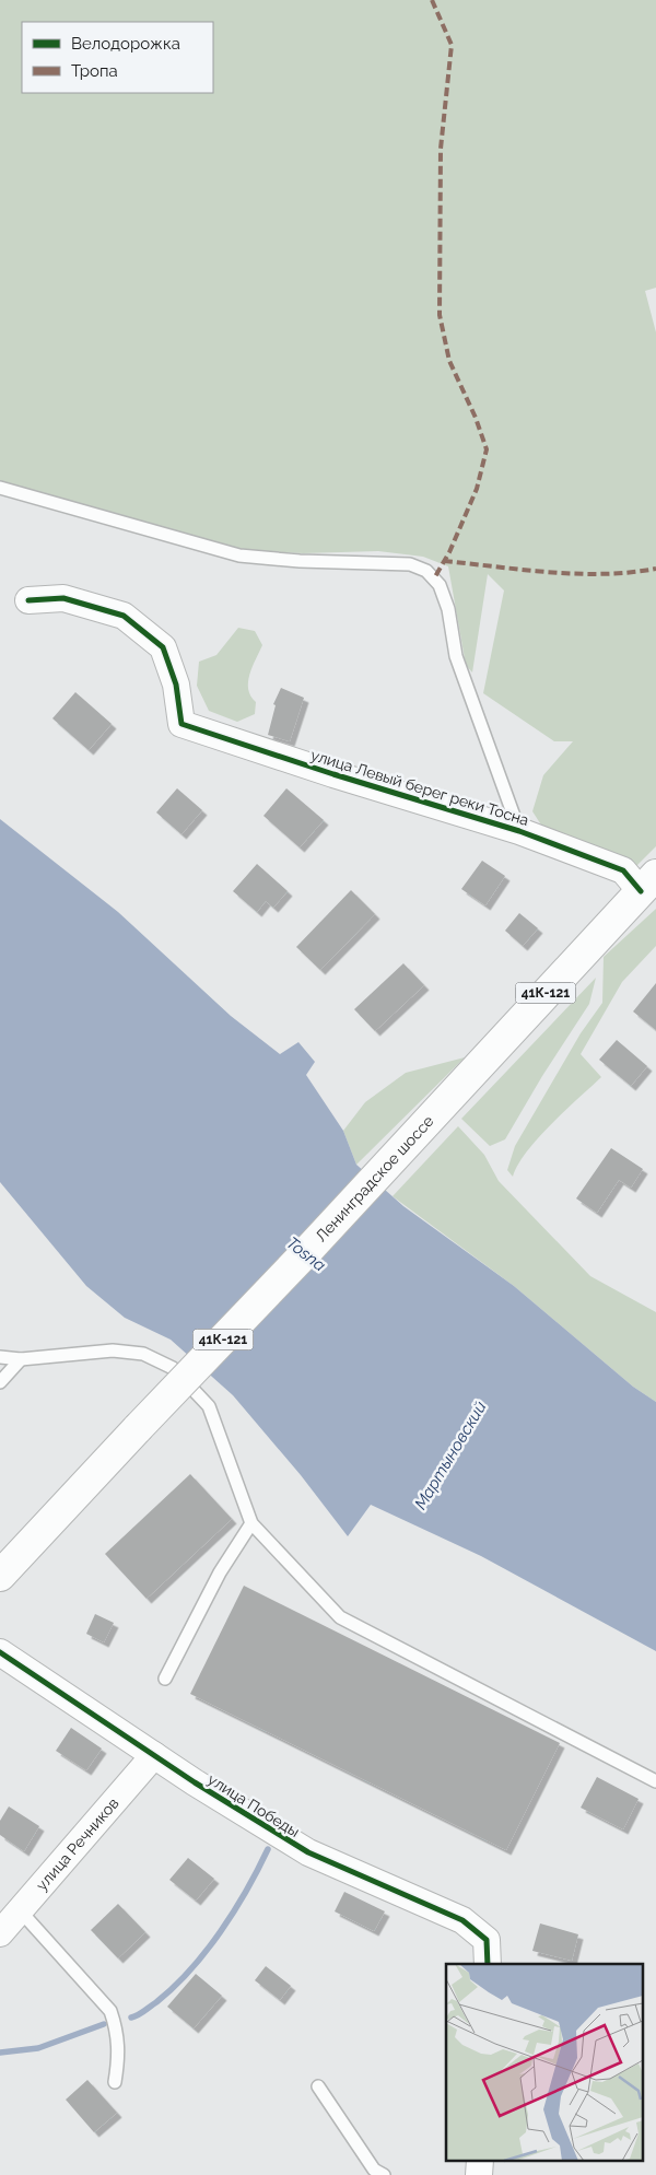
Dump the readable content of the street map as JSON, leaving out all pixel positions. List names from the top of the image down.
{
  "streets": {
    "main road": ["41К-121", "Ленинградское шоссе"],
    "street": ["улица Левый берег реки Тосна", "улица Победы", "улица Речников"]
  },
  "crossings": [
    ["улица Левый берег реки Тосна", "Ленинградское шоссе"],
    ["улица Победы", "улица Речников"]
  ],
  "water": ["Tosna", "Мартыновский"],
  "legend": ["Велодорожка", "Тропа"]
}
